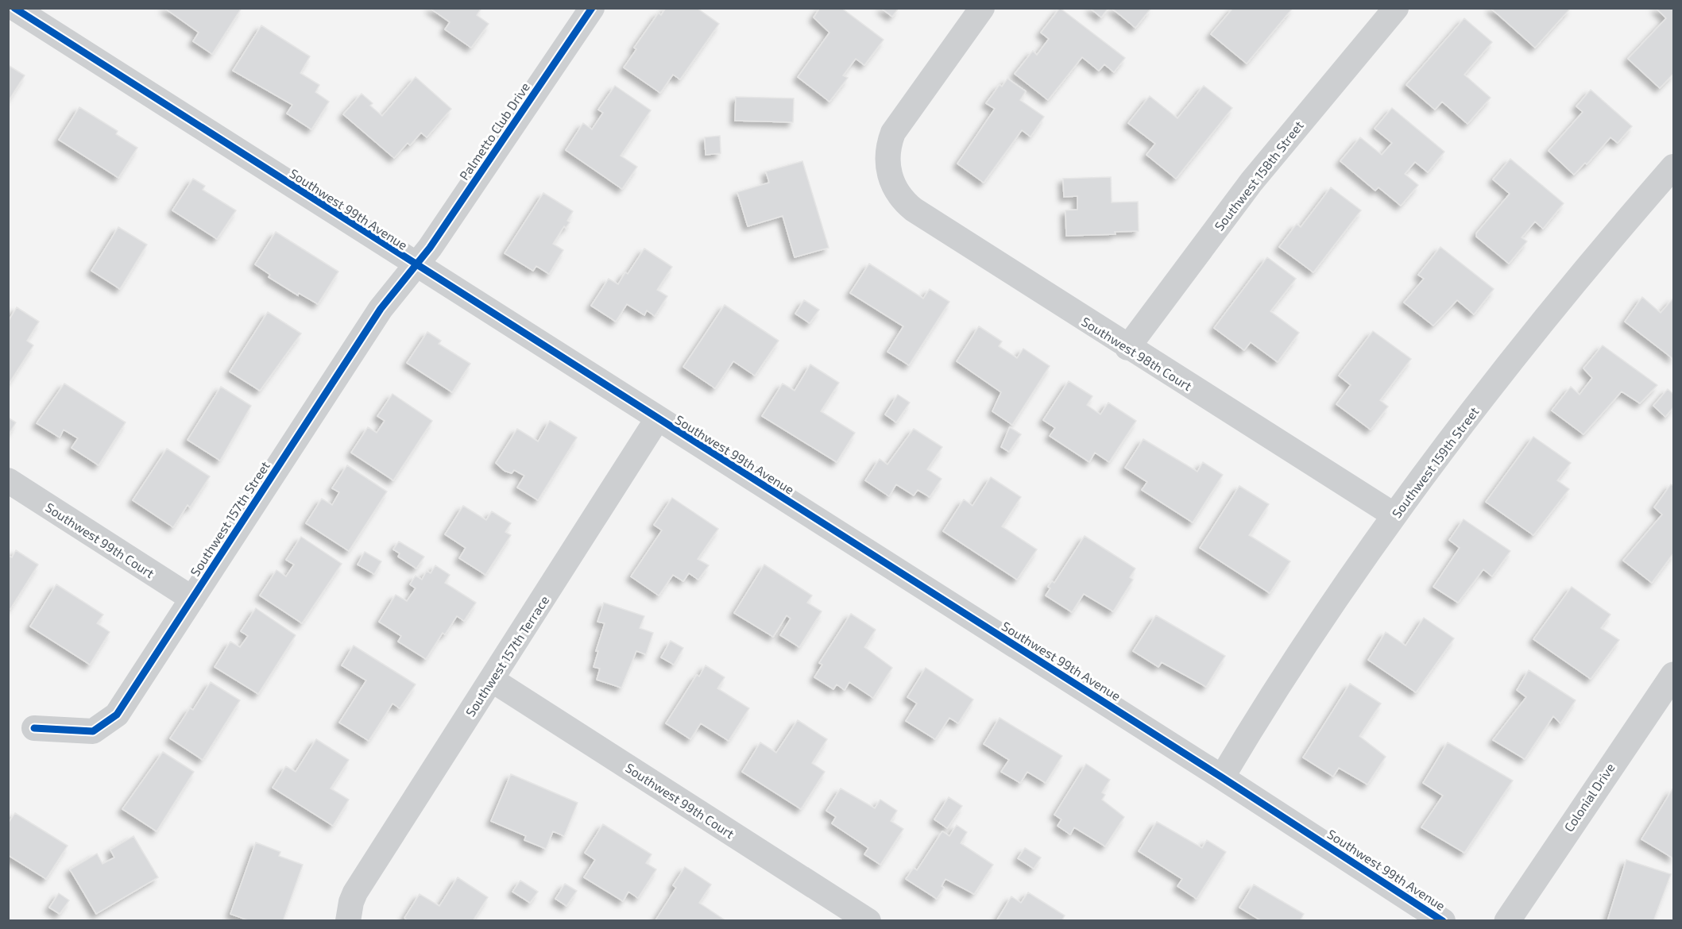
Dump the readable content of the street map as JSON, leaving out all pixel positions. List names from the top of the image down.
{
  "streets": {
    "street": [
      "Palmetto Club Drive",
      "Southwest 158th Street",
      "Southwest 99th Avenue",
      "Southwest 98th Court",
      "Southwest 159th Street",
      "Southwest 157th Street",
      "Southwest 99th Court",
      "Southwest 157th Terrace",
      "Colonial Drive"
    ]
  },
  "crossings": [
    ["Palmetto Club Drive", "Southwest 99th Avenue"],
    ["Palmetto Club Drive", "Southwest 157th Street"],
    ["Southwest 158th Street", "Southwest 98th Court"],
    ["Southwest 99th Avenue", "Southwest 159th Street"],
    ["Southwest 99th Avenue", "Southwest 157th Street"],
    ["Southwest 99th Avenue", "Southwest 157th Terrace"],
    ["Southwest 98th Court", "Southwest 159th Street"],
    ["Southwest 157th Street", "Southwest 99th Court"],
    ["Southwest 99th Court", "Southwest 157th Terrace"]
  ]
}
